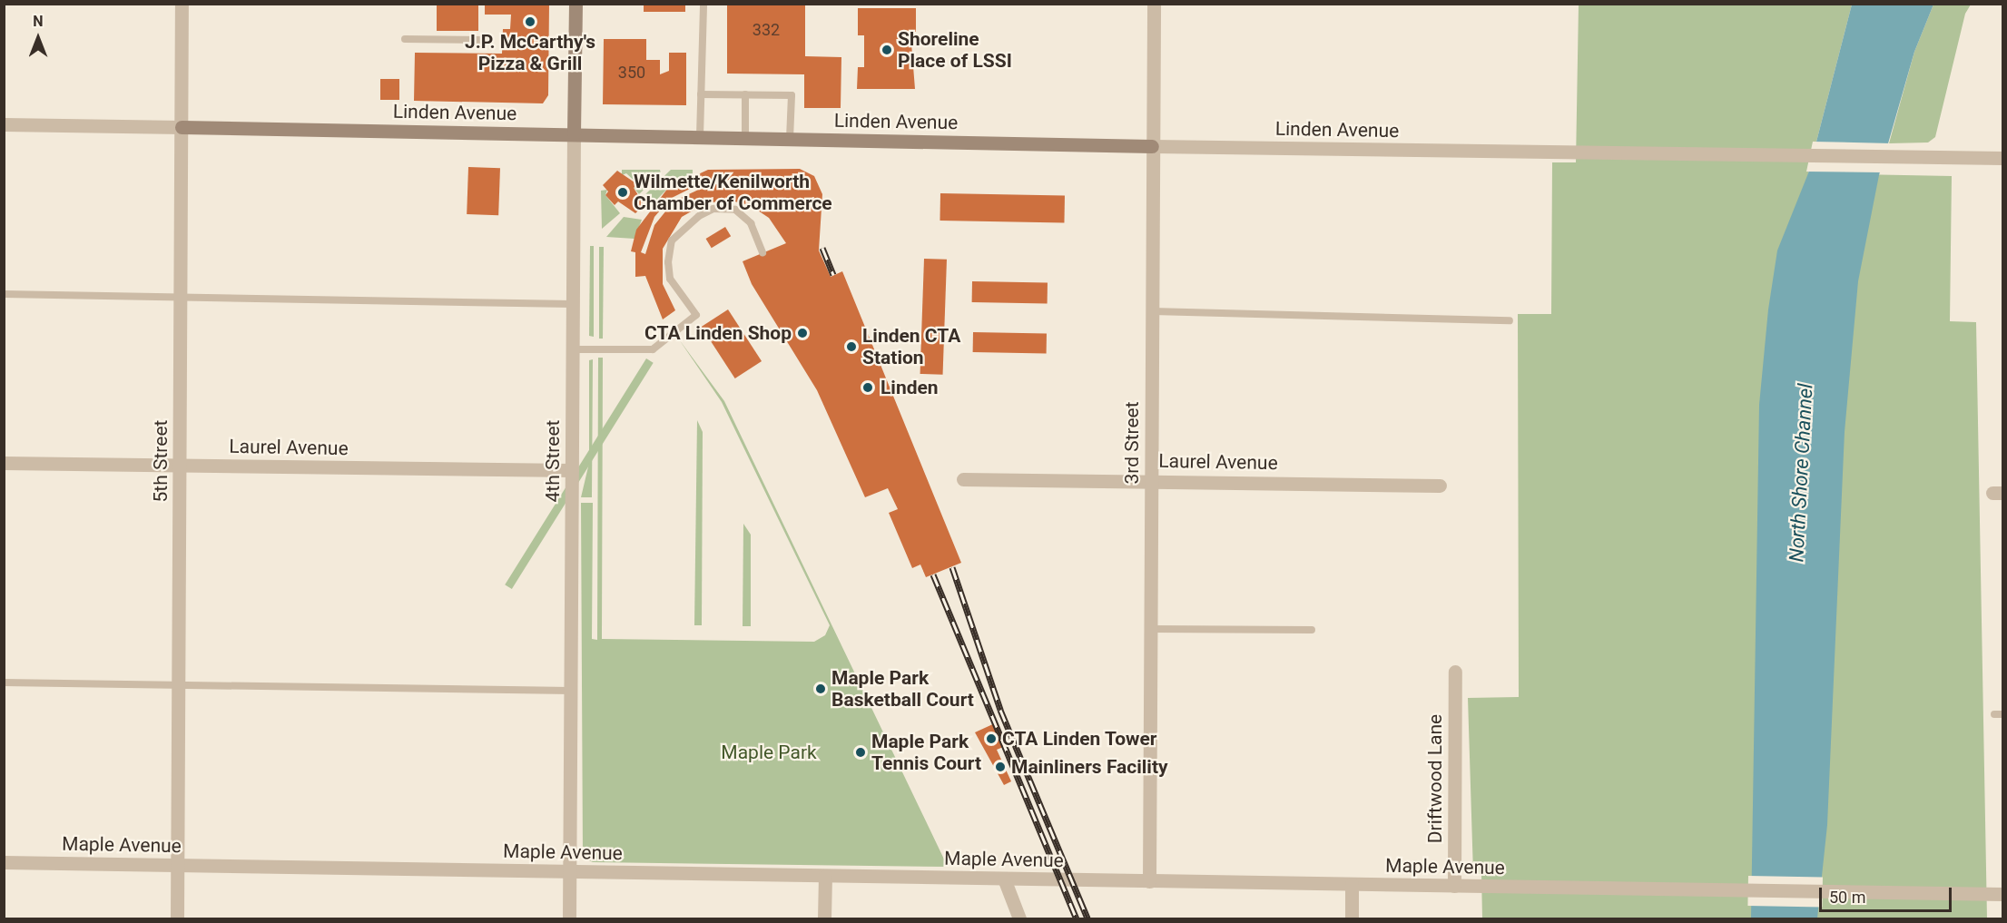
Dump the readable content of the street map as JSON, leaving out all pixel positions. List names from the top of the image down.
{
  "streets": {
    "street": [
      "Linden Avenue",
      "3rd Street",
      "Laurel Avenue",
      "5th Street",
      "4th Street",
      "Driftwood Lane",
      "Maple Avenue"
    ]
  },
  "crossings": [
    ["Linden Avenue", "3rd Street"],
    ["Linden Avenue", "5th Street"],
    ["Linden Avenue", "4th Street"],
    ["3rd Street", "Laurel Avenue"],
    ["3rd Street", "Maple Avenue"],
    ["Laurel Avenue", "5th Street"],
    ["Laurel Avenue", "4th Street"],
    ["5th Street", "Maple Avenue"],
    ["4th Street", "Maple Avenue"],
    ["Driftwood Lane", "Maple Avenue"]
  ],
  "water": ["North Shore Channel"],
  "parks": ["Maple Park"],
  "places": [
    "J.P. McCarthy's Pizza & Grill",
    "Shoreline Place of LSSI",
    "Wilmette/Kenilworth Chamber of Commerce",
    "CTA Linden Shop",
    "Linden CTA Station",
    "Linden",
    "Maple Park Basketball Court",
    "CTA Linden Tower",
    "Maple Park Tennis Court",
    "Mainliners Facility"
  ],
  "house_numbers": ["332", "350"],
  "scale_bar": "50 m",
  "north": "top"
}
